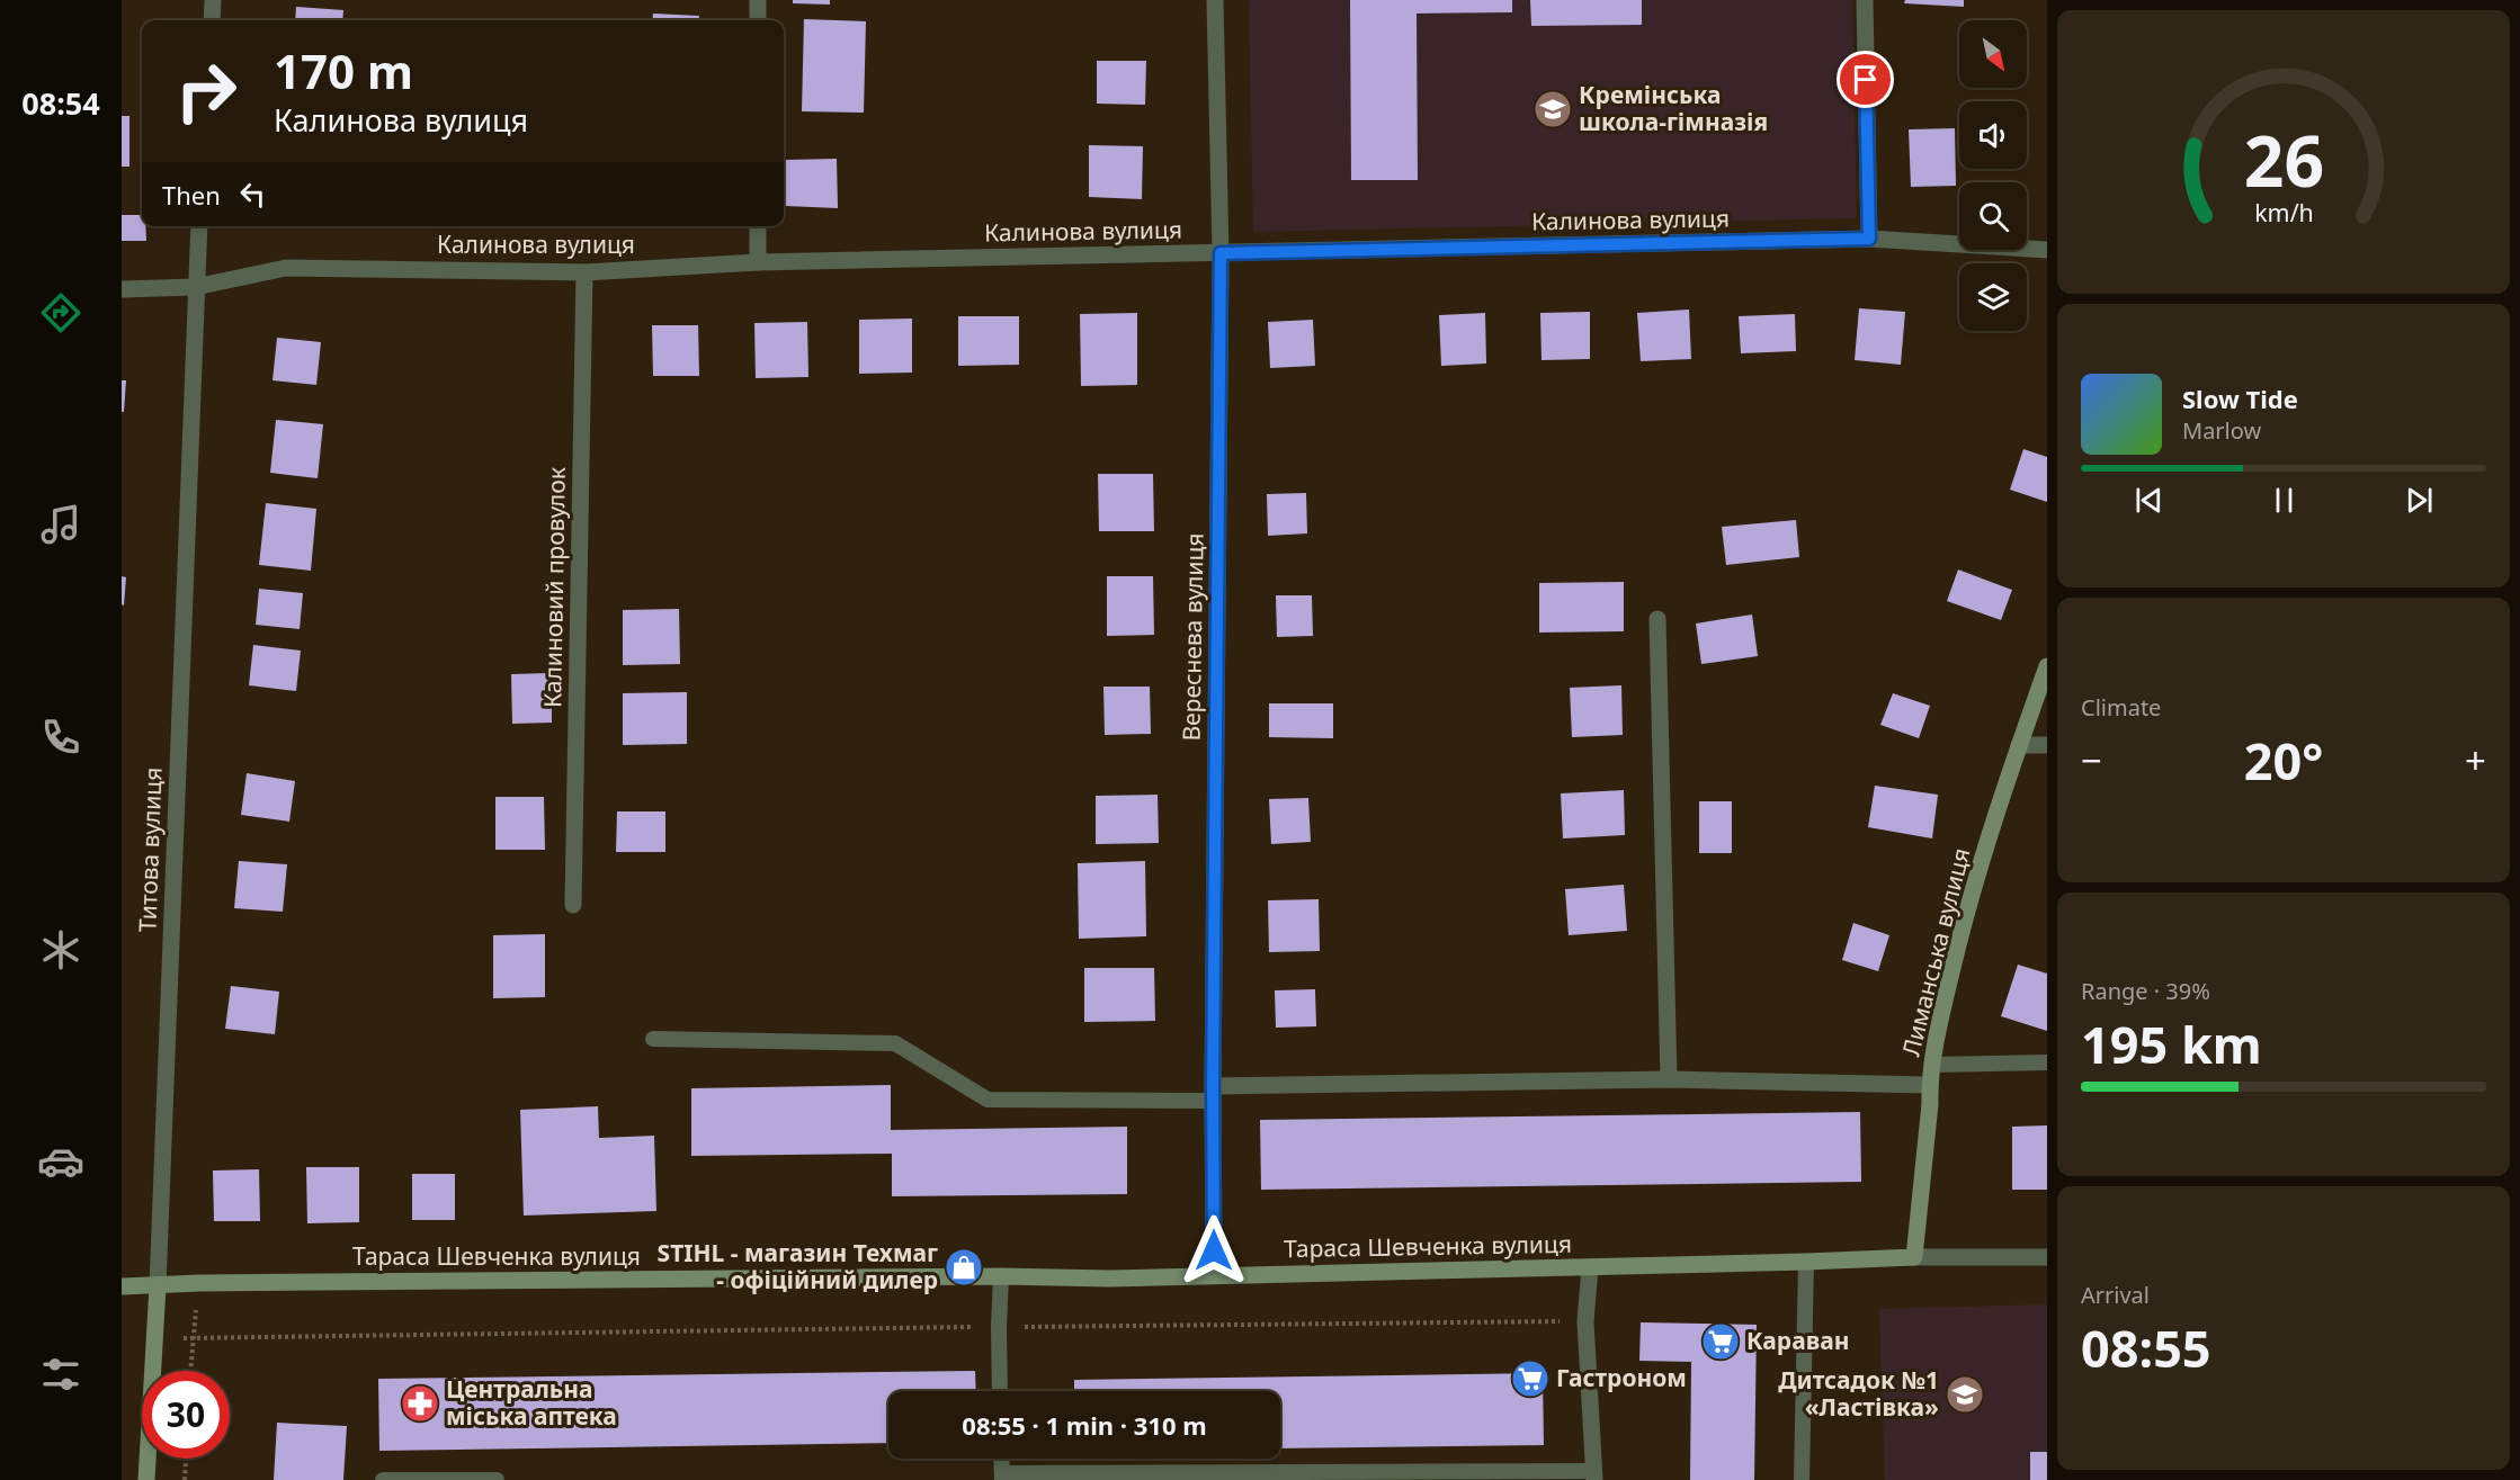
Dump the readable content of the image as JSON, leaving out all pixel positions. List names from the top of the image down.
{
  "streets": {
    "street": [
      "Калинова вулиця",
      "Калиновий провулок",
      "Вереснева вулиця",
      "Титова вулиця",
      "Лиманська вулиця",
      "Тараса Шевченка вулиця"
    ]
  },
  "crossings": [
    ["Калинова вулиця", "Калиновий провулок"],
    ["Калинова вулиця", "Вереснева вулиця"],
    ["Калинова вулиця", "Титова вулиця"],
    ["Вереснева вулиця", "Тараса Шевченка вулиця"],
    ["Титова вулиця", "Тараса Шевченка вулиця"],
    ["Лиманська вулиця", "Тараса Шевченка вулиця"]
  ],
  "places": {
    "school or university": ["Кремінська школа-гімназія", "Дитсадок №1 «Ластівка»"],
    "shop": ["STIHL - магазин Техмаг - офіційний дилер"],
    "supermarket": ["Караван", "Гастроном"],
    "pharmacy": ["Центральна міська аптека"]
  },
  "north": "bottom right",
  "page": {
    "tabs": "08:54",
    "turn": ["170 m", "Калинова вулиця"],
    "then": "Then",
    "song": ["Slow Tide", "Marlow"],
    "tile": [
      "Climate",
      ["Range · 39%", "195 km"],
      ["Arrival", "08:55"]
    ],
    "heat": ["−", "20°", "+"],
    "limit": "30",
    "trip": "08:55 · 1 min · 310 m",
    "gauge": ["26", "km/h"]
  }
}
